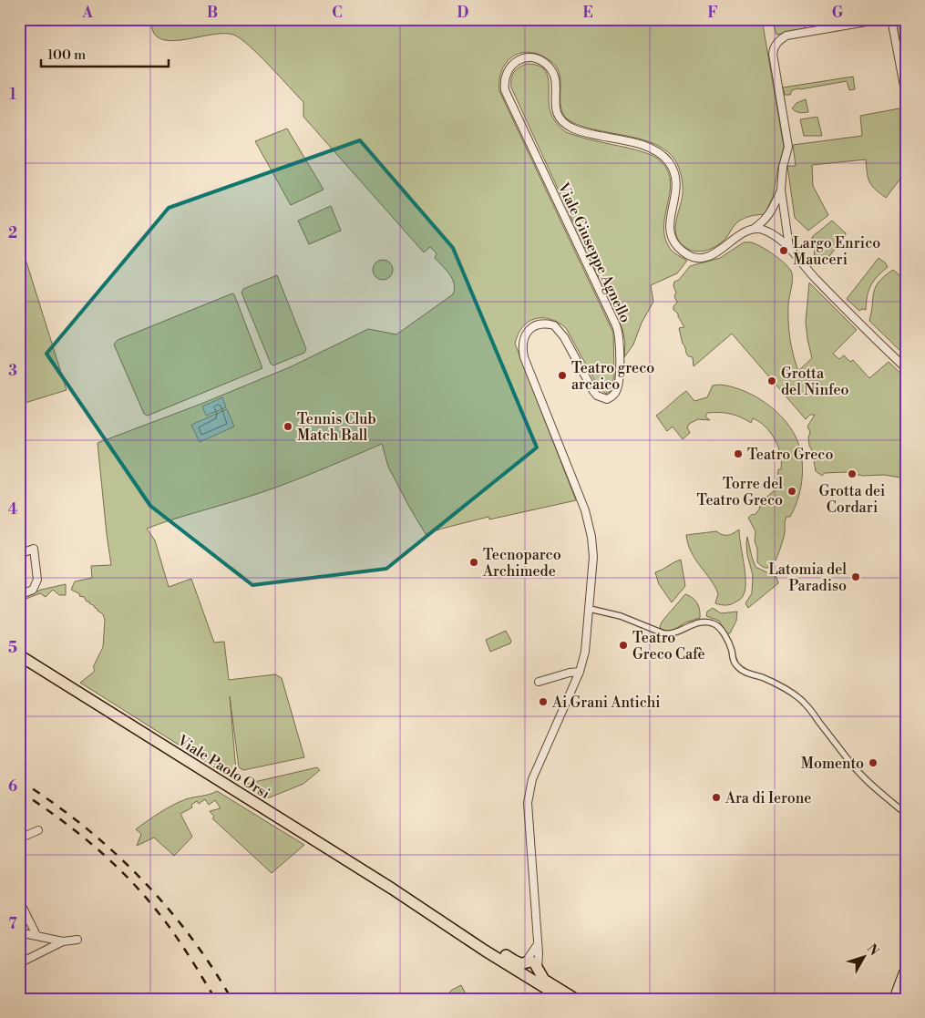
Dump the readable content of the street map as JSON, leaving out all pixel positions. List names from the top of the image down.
{
  "streets": {
    "main road": ["Viale Paolo Orsi"],
    "street": ["Viale Giuseppe Agnello"]
  },
  "places": [
    "Largo Enrico Mauceri",
    "Teatro greco arcaico",
    "Grotta del Ninfeo",
    "Tennis Club Match Ball",
    "Teatro Greco",
    "Grotta dei Cordari",
    "Torre del Teatro Greco",
    "Tecnoparco Archimede",
    "Latomia del Paradiso",
    "Teatro Greco Cafè",
    "Ai Grani Antichi",
    "Momento",
    "Ara di Ierone"
  ],
  "scale_bar": "100 m",
  "north": "top right",
  "grid": {
    "columns": [
      "A",
      "B",
      "C",
      "D",
      "E",
      "F",
      "G"
    ],
    "rows": [
      "1",
      "2",
      "3",
      "4",
      "5",
      "6",
      "7"
    ]
  }
}
